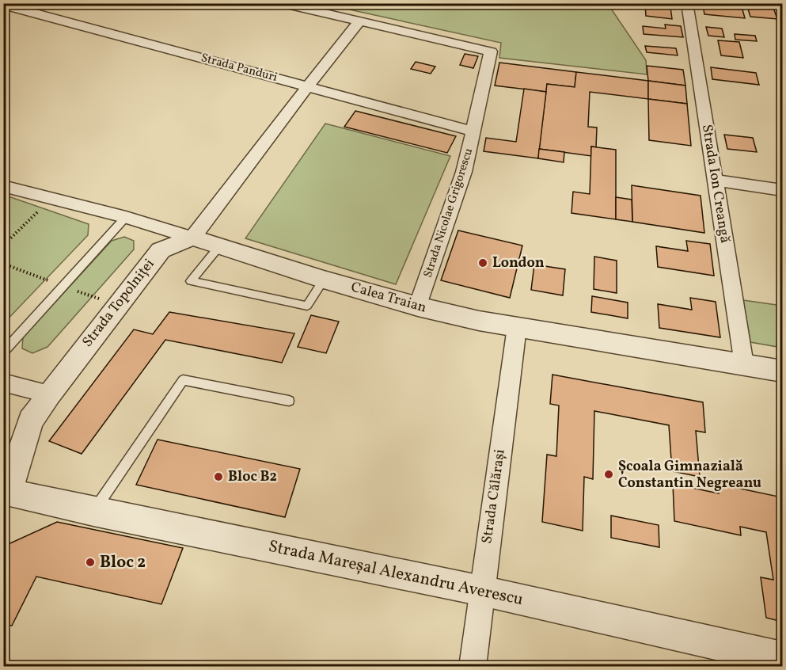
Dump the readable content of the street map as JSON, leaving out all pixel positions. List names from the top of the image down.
{
  "streets": {
    "street": [
      "Strada Panduri",
      "Strada Ion Creangă",
      "Strada Nicolae Grigorescu",
      "Calea Traian",
      "Strada Topolniței",
      "Strada Călărași",
      "Strada Mareșal Alexandru Averescu"
    ]
  },
  "crossings": [
    ["Strada Panduri", "Strada Nicolae Grigorescu"],
    ["Strada Ion Creangă", "Calea Traian"],
    ["Strada Nicolae Grigorescu", "Calea Traian"],
    ["Calea Traian", "Strada Topolniței"],
    ["Calea Traian", "Strada Călărași"],
    ["Strada Topolniței", "Strada Mareșal Alexandru Averescu"],
    ["Strada Călărași", "Strada Mareșal Alexandru Averescu"]
  ],
  "places": [
    "London",
    "Școala Gimnazială Constantin Negreanu",
    "Bloc B2",
    "Bloc 2"
  ]
}
